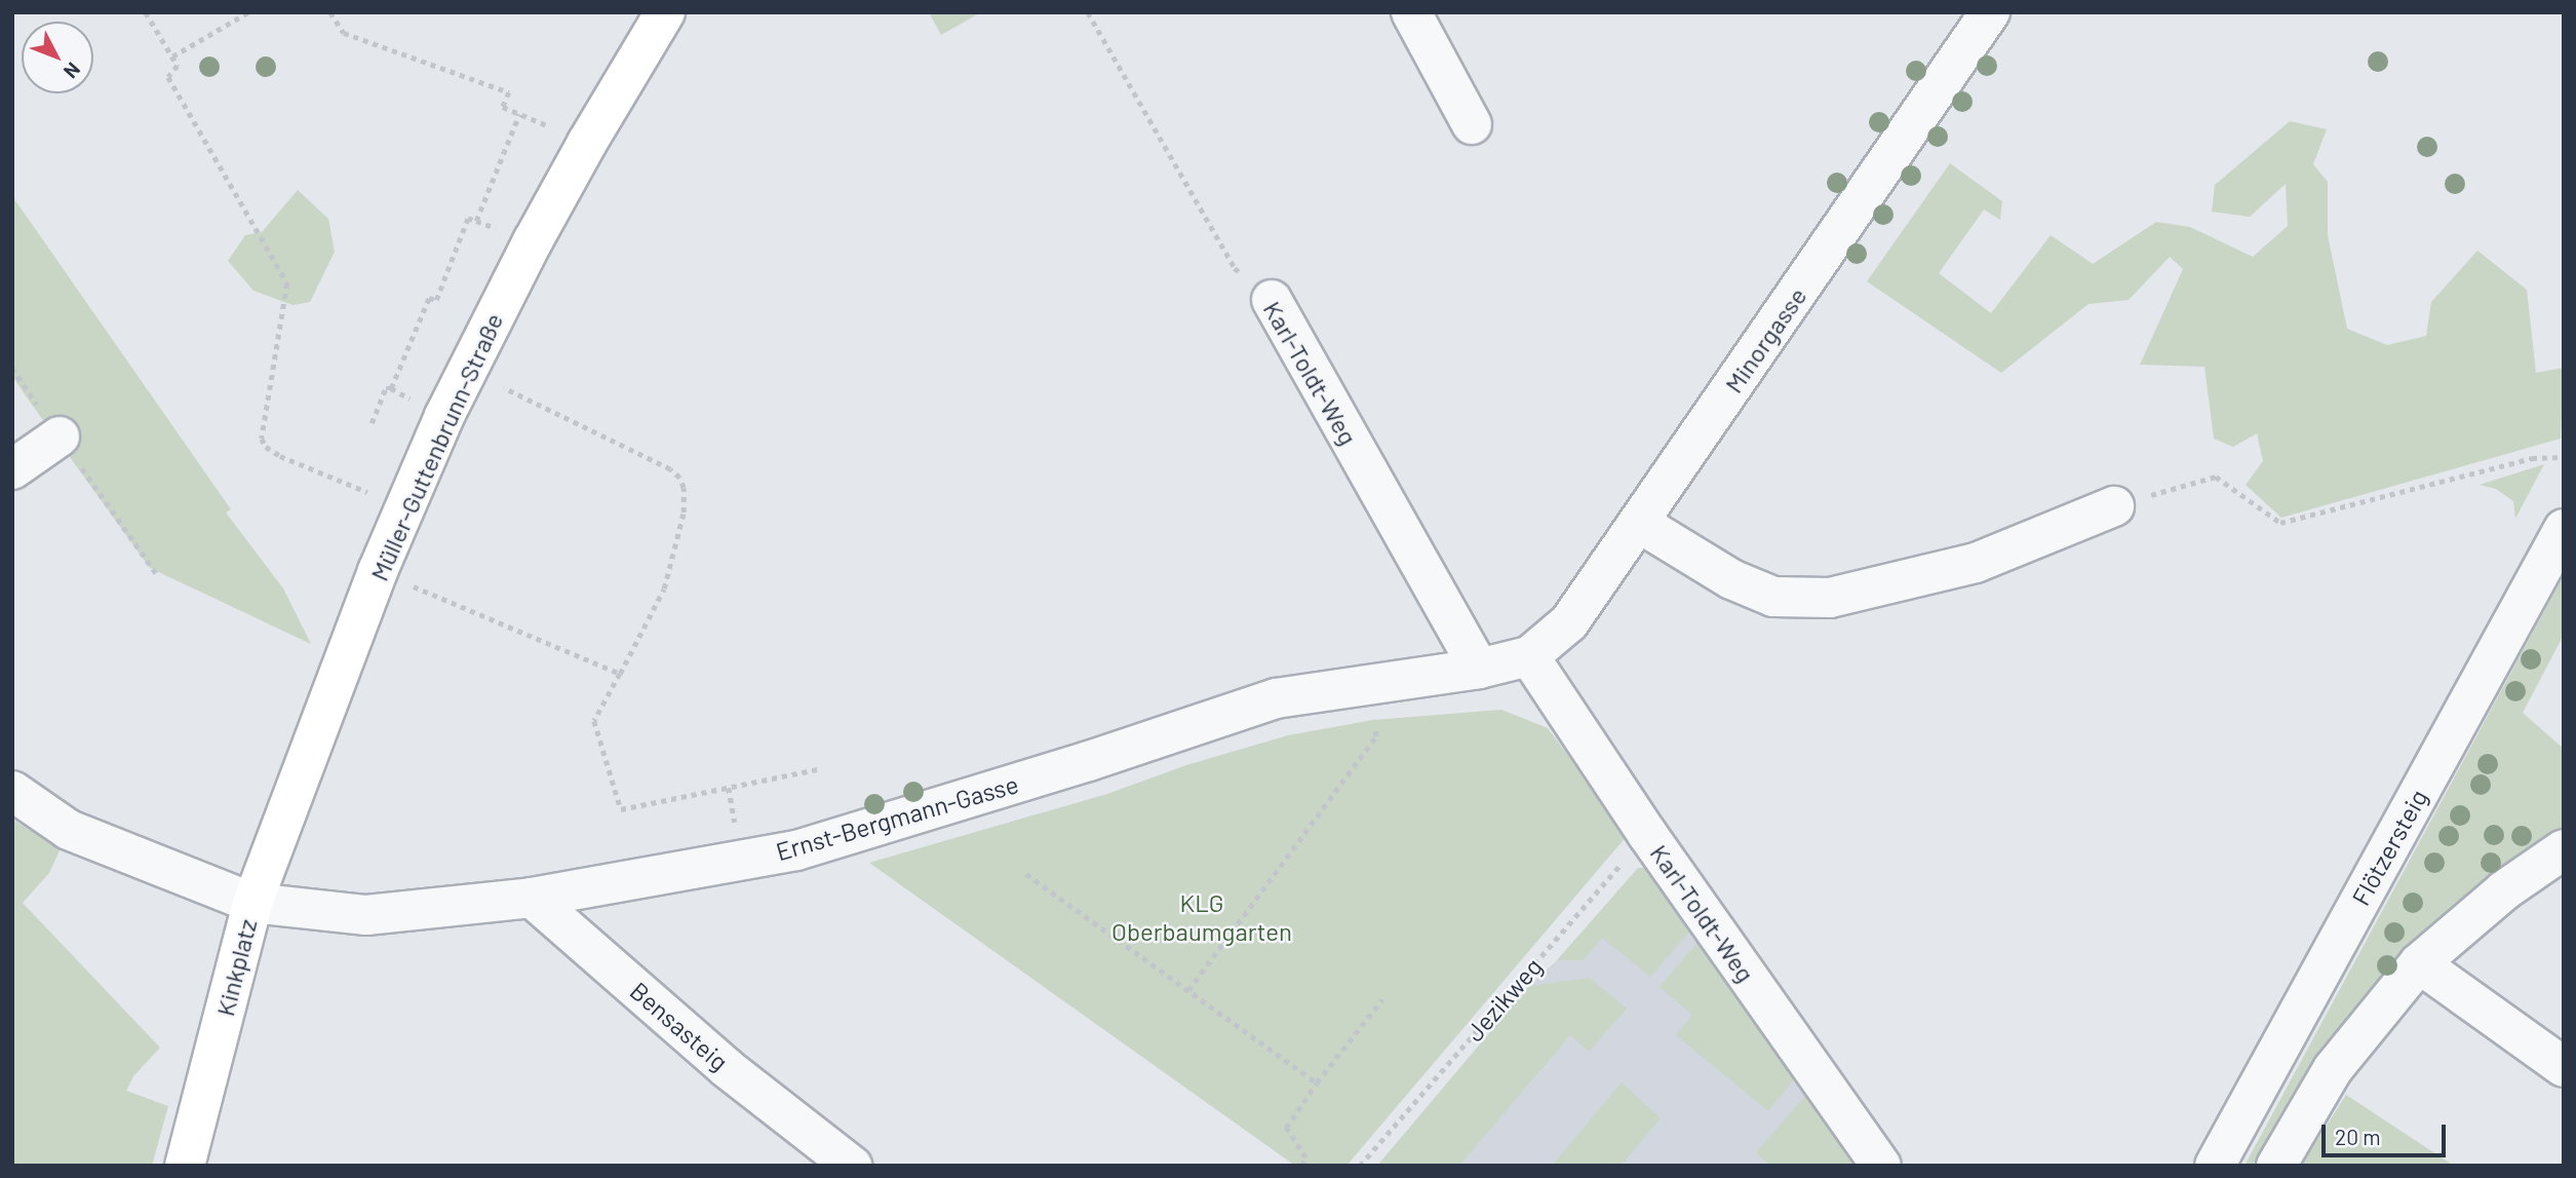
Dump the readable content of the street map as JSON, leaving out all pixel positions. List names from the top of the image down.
{
  "streets": {
    "main road": ["Müller-Guttenbrunn-Straße", "Kinkplatz"],
    "street": [
      "Minorgasse",
      "Karl-Toldt-Weg",
      "Ernst-Bergmann-Gasse",
      "Flötzersteig",
      "Bensasteig"
    ],
    "path": ["Jezikweg"]
  },
  "crossings": [
    ["Minorgasse", "Karl-Toldt-Weg"],
    ["Minorgasse", "Ernst-Bergmann-Gasse"],
    ["Karl-Toldt-Weg", "Ernst-Bergmann-Gasse"],
    ["Karl-Toldt-Weg", "Jezikweg"],
    ["Müller-Guttenbrunn-Straße", "Ernst-Bergmann-Gasse"],
    ["Müller-Guttenbrunn-Straße", "Kinkplatz"],
    ["Ernst-Bergmann-Gasse", "Kinkplatz"],
    ["Ernst-Bergmann-Gasse", "Bensasteig"]
  ],
  "parks": ["KLG Oberbaumgarten"],
  "scale_bar": "20 m",
  "north": "bottom right"
}
